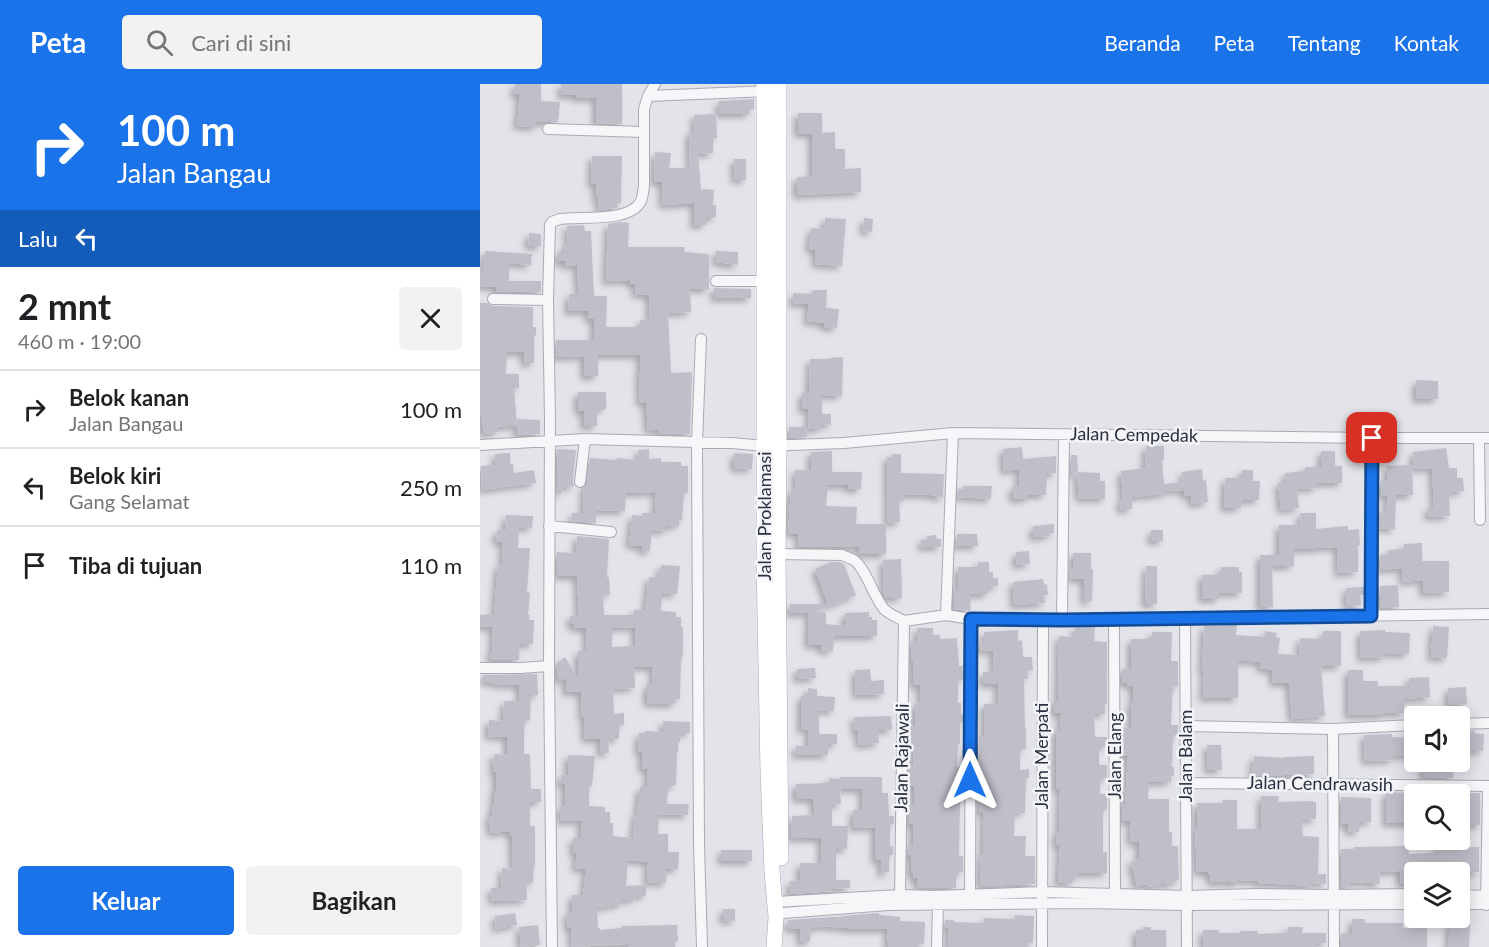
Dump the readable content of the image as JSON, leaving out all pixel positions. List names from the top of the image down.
{
  "streets": {
    "street": [
      "Jalan Cempedak",
      "Jalan Proklamasi",
      "Jalan Merpati",
      "Jalan Elang",
      "Jalan Balam",
      "Jalan Rajawali",
      "Jalan Cendrawasih"
    ]
  },
  "crossings": [
    ["Jalan Cempedak", "Jalan Proklamasi"],
    ["Jalan Balam", "Jalan Cendrawasih"]
  ],
  "page": {
    "header": "Peta",
    "search": "Cari di sini",
    "nav": [
      "Beranda",
      "Peta",
      "Tentang",
      "Kontak"
    ],
    "turn": ["100 m", "Jalan Bangau"],
    "then": "Lalu",
    "heading": ["2 mnt", "460 m · 19:00"],
    "list": [
      {
        "name": "Belok kanan",
        "note": "Jalan Bangau",
        "value": "100 m"
      },
      {
        "name": "Belok kiri",
        "note": "Gang Selamat",
        "value": "250 m"
      },
      {
        "name": "Tiba di tujuan",
        "value": "110 m"
      }
    ],
    "buttons": ["Keluar", "Bagikan"]
  }
}
